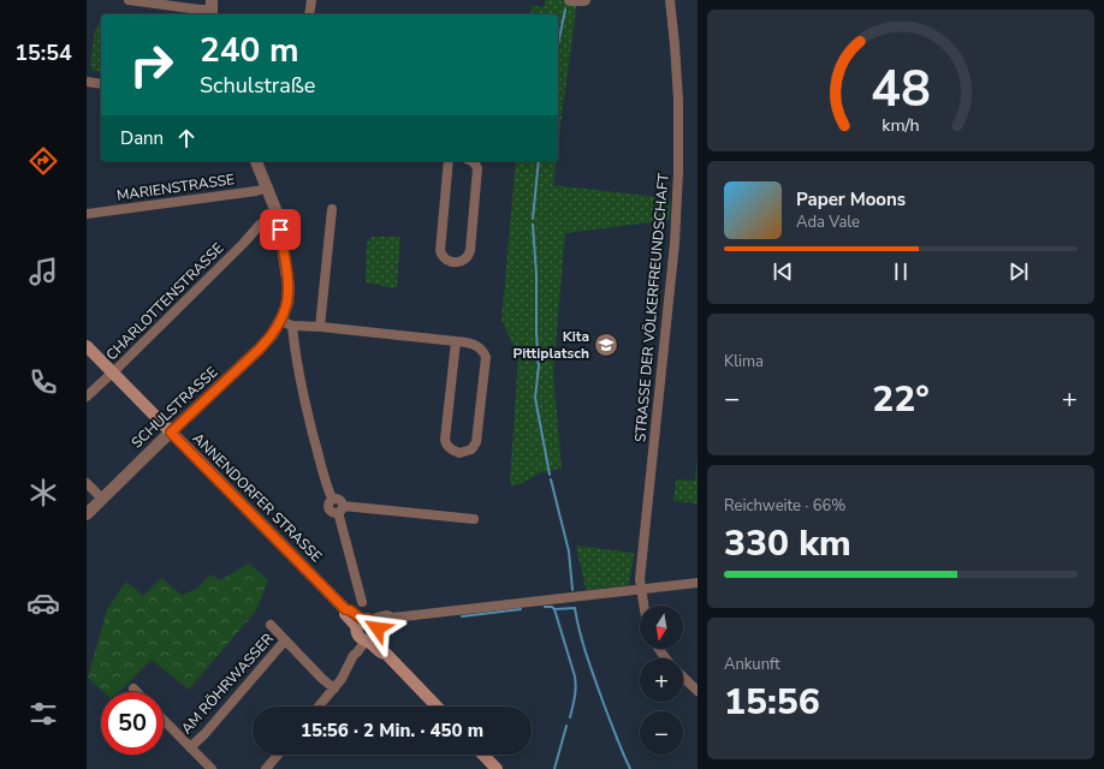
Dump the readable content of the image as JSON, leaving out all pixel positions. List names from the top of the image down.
{
  "streets": {
    "main road": ["ANNENDORFER STRASSE"],
    "street": [
      "MARIENSTRASSE",
      "CHARLOTTENSTRASSE",
      "STRASSE DER VÖLKERFREUNDSCHAFT",
      "SCHULSTRASSE",
      "AM RÖHRWASSER"
    ]
  },
  "crossings": [
    ["MARIENSTRASSE", "SCHULSTRASSE"],
    ["CHARLOTTENSTRASSE", "ANNENDORFER STRASSE"],
    ["SCHULSTRASSE", "ANNENDORFER STRASSE"]
  ],
  "places": {
    "school or university": ["Kita Pittiplatsch"]
  },
  "north": "bottom",
  "page": {
    "tabs": "15:54",
    "turn": ["240 m", "Schulstraße"],
    "then": "Dann",
    "song": ["Paper Moons", "Ada Vale"],
    "tile": [
      "Klima",
      ["Reichweite · 66%", "330 km"],
      ["Ankunft", "15:56"]
    ],
    "heat": ["−", "22°", "+"],
    "map_buttons": ["+", "−"],
    "limit": "50",
    "trip": "15:56 · 2 Min. · 450 m",
    "gauge": ["48", "km/h"]
  }
}
